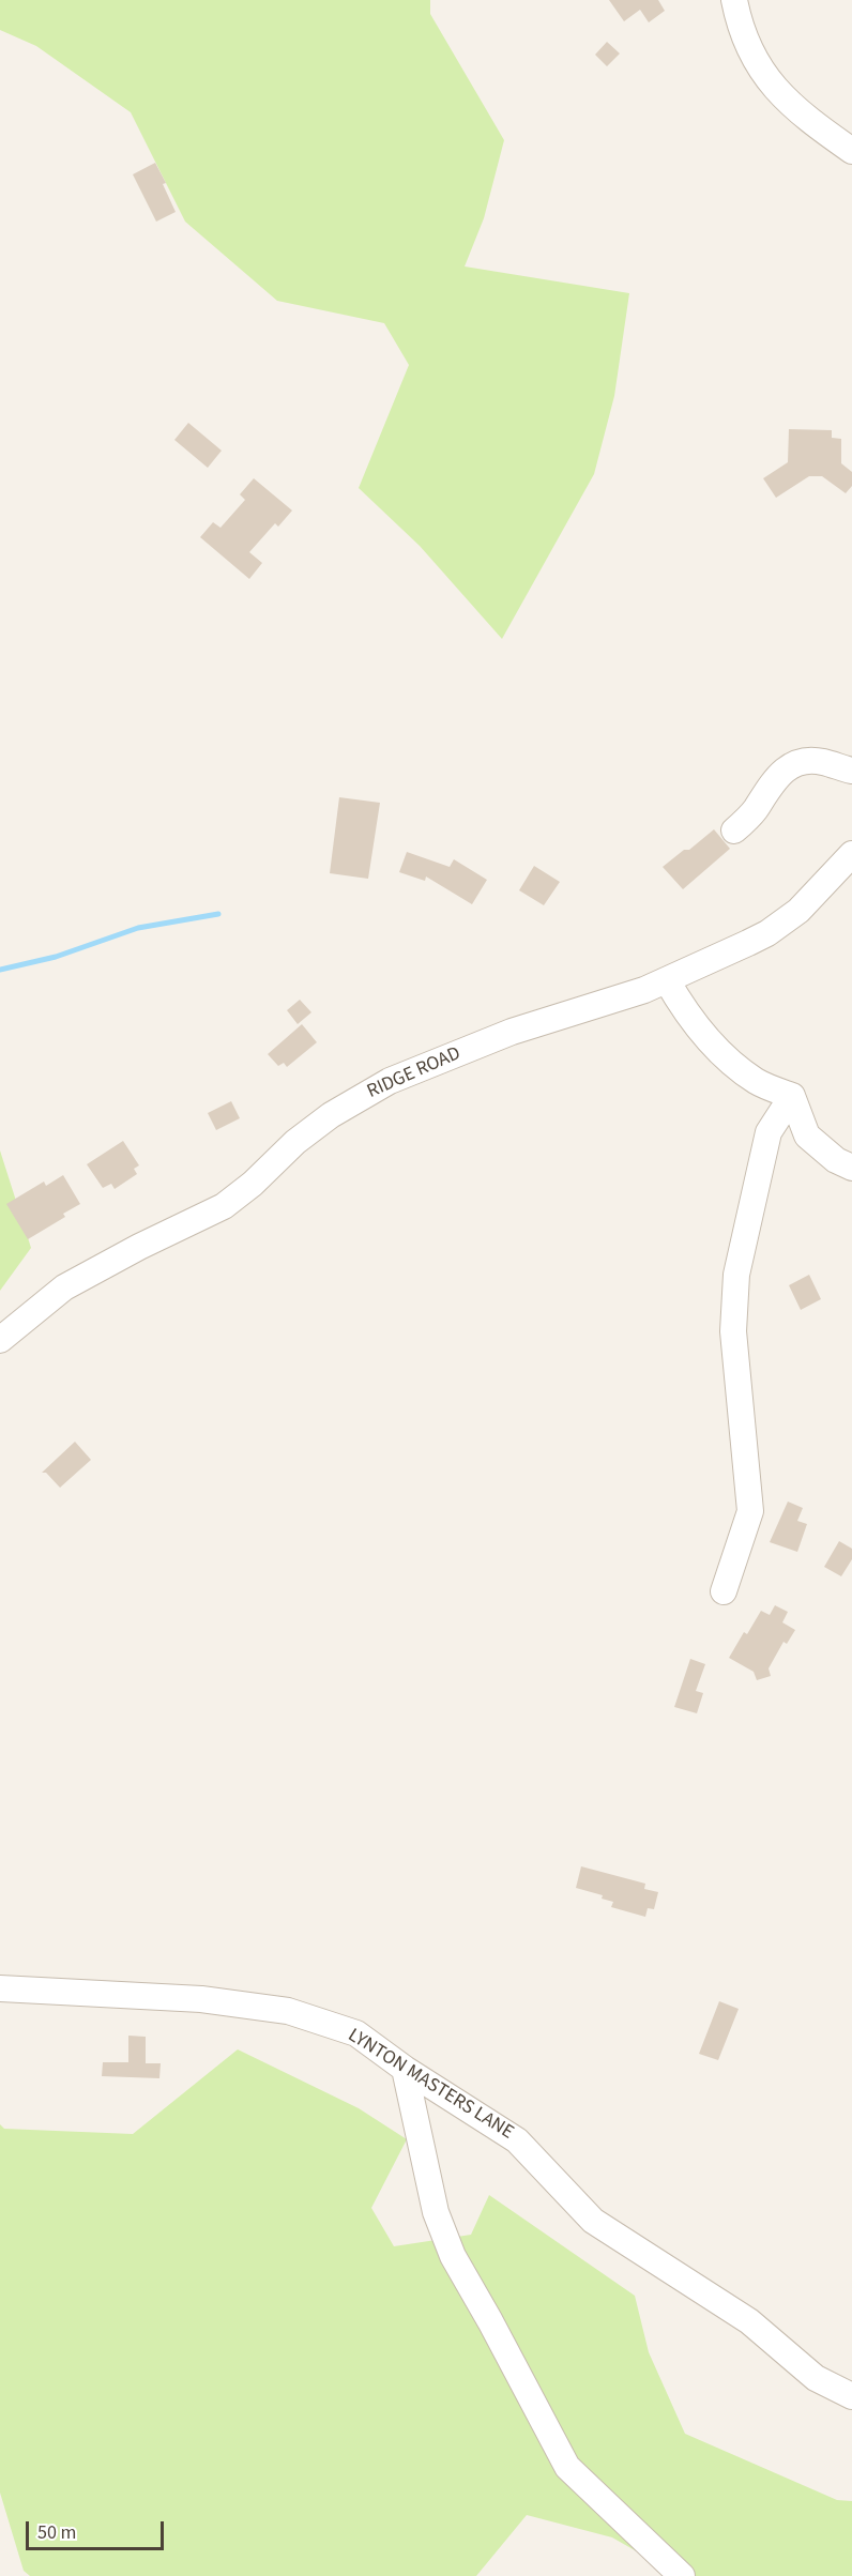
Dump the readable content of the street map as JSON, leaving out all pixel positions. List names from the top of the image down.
{
  "streets": {
    "street": ["RIDGE ROAD", "LYNTON MASTERS LANE"]
  },
  "scale_bar": "50 m"
}
